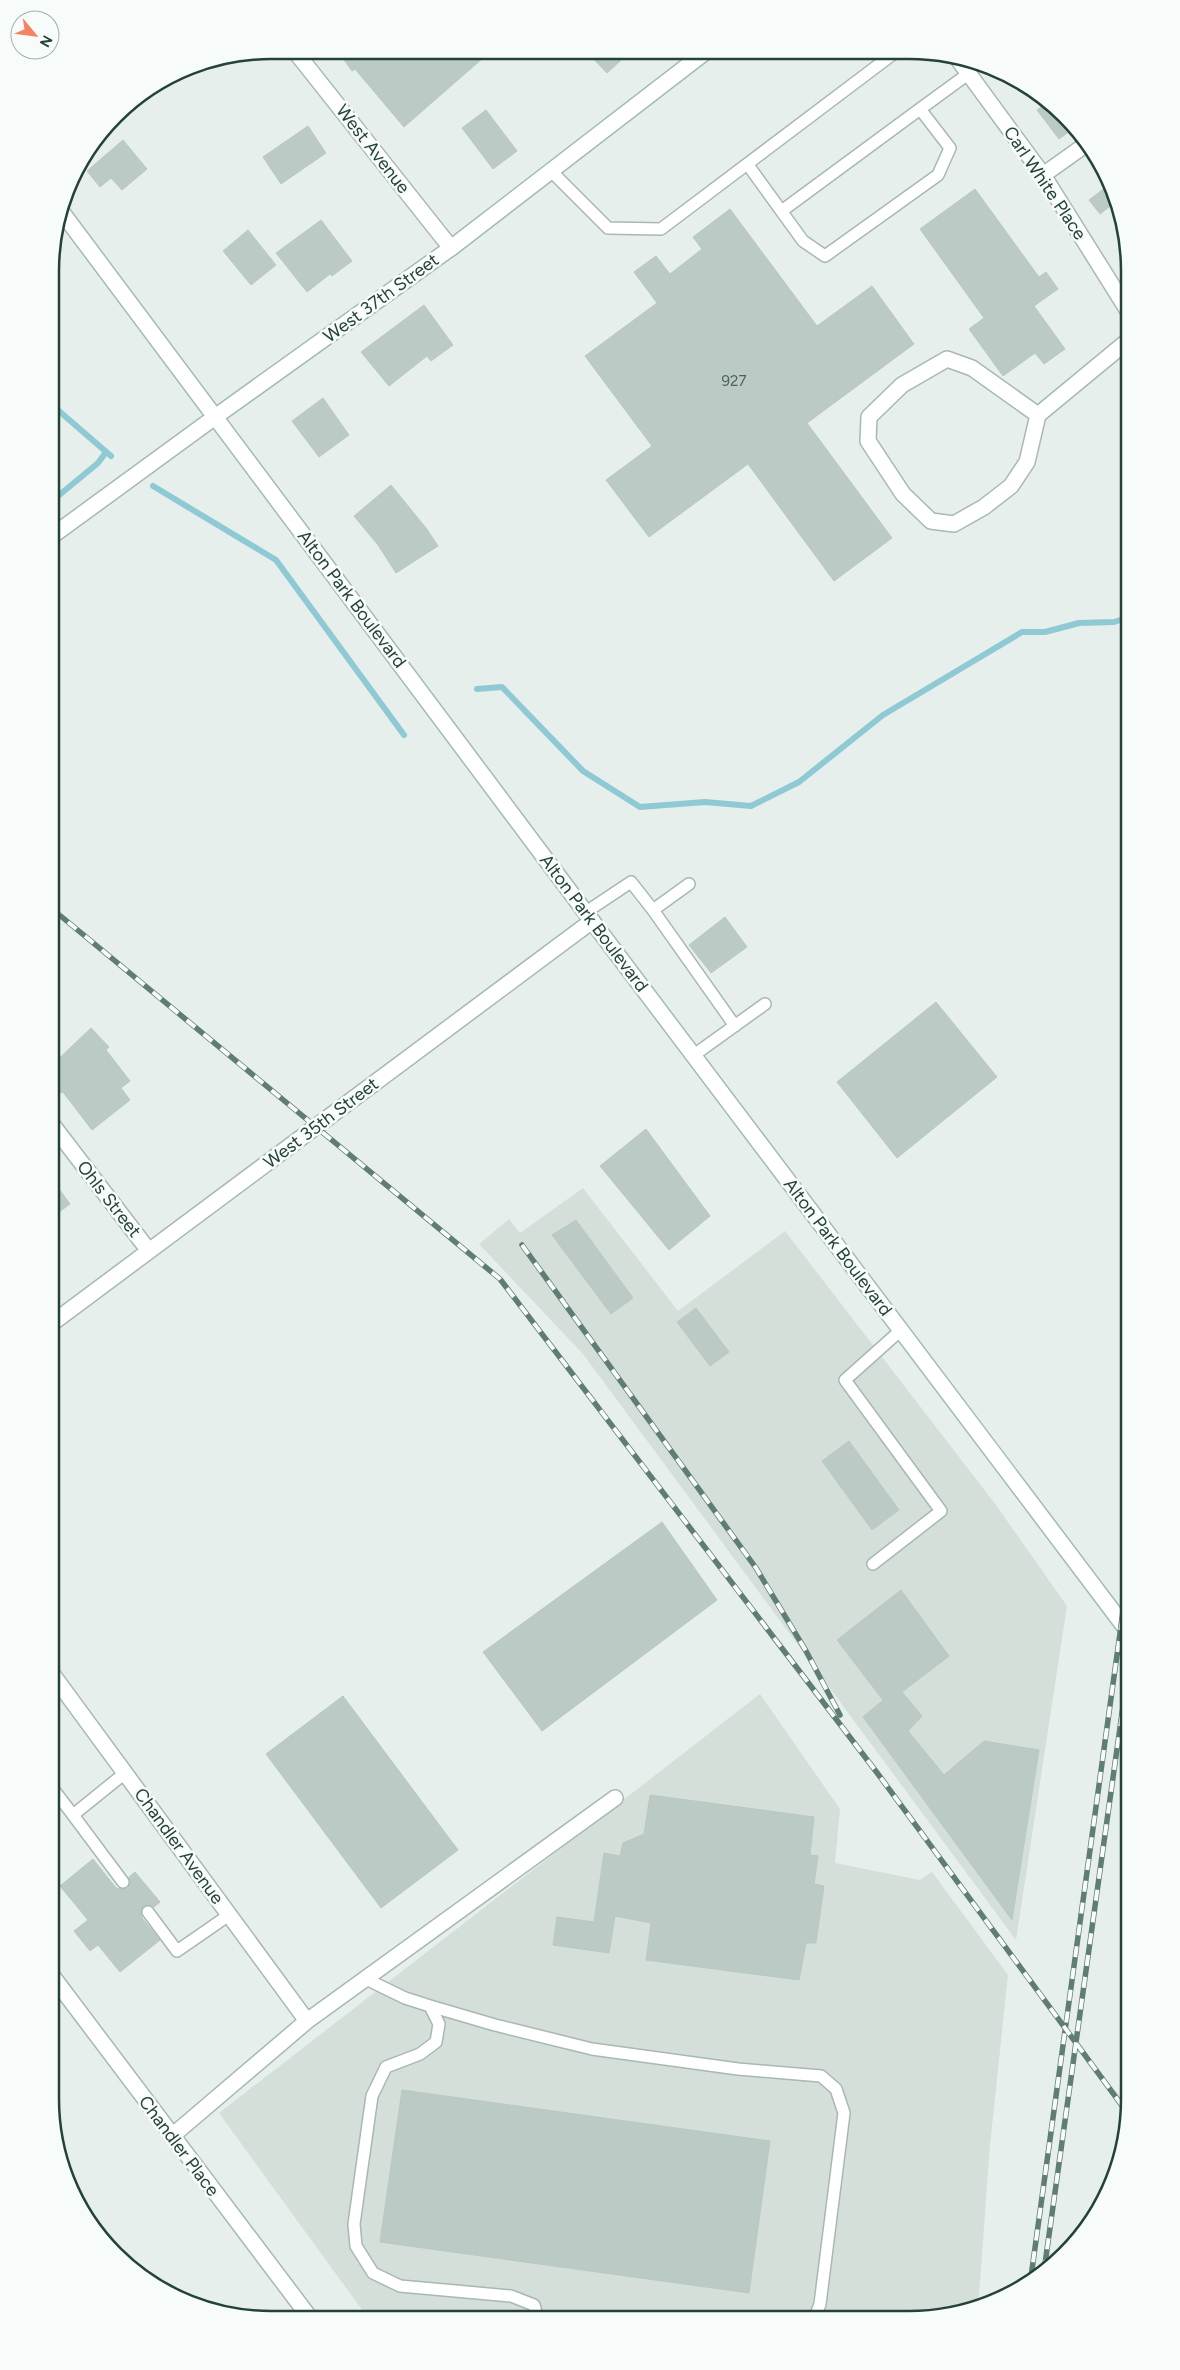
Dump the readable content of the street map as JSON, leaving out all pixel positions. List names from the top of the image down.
{
  "streets": {
    "street": [
      "West Avenue",
      "Carl White Place",
      "West 37th Street",
      "Alton Park Boulevard",
      "West 35th Street",
      "Ohls Street",
      "Chandler Avenue",
      "Chandler Place"
    ]
  },
  "crossings": [
    ["West Avenue", "West 37th Street"],
    ["West 37th Street", "Alton Park Boulevard"],
    ["Alton Park Boulevard", "West 35th Street"],
    ["West 35th Street", "Ohls Street"]
  ],
  "house_numbers": ["927"],
  "north": "bottom right"
}
